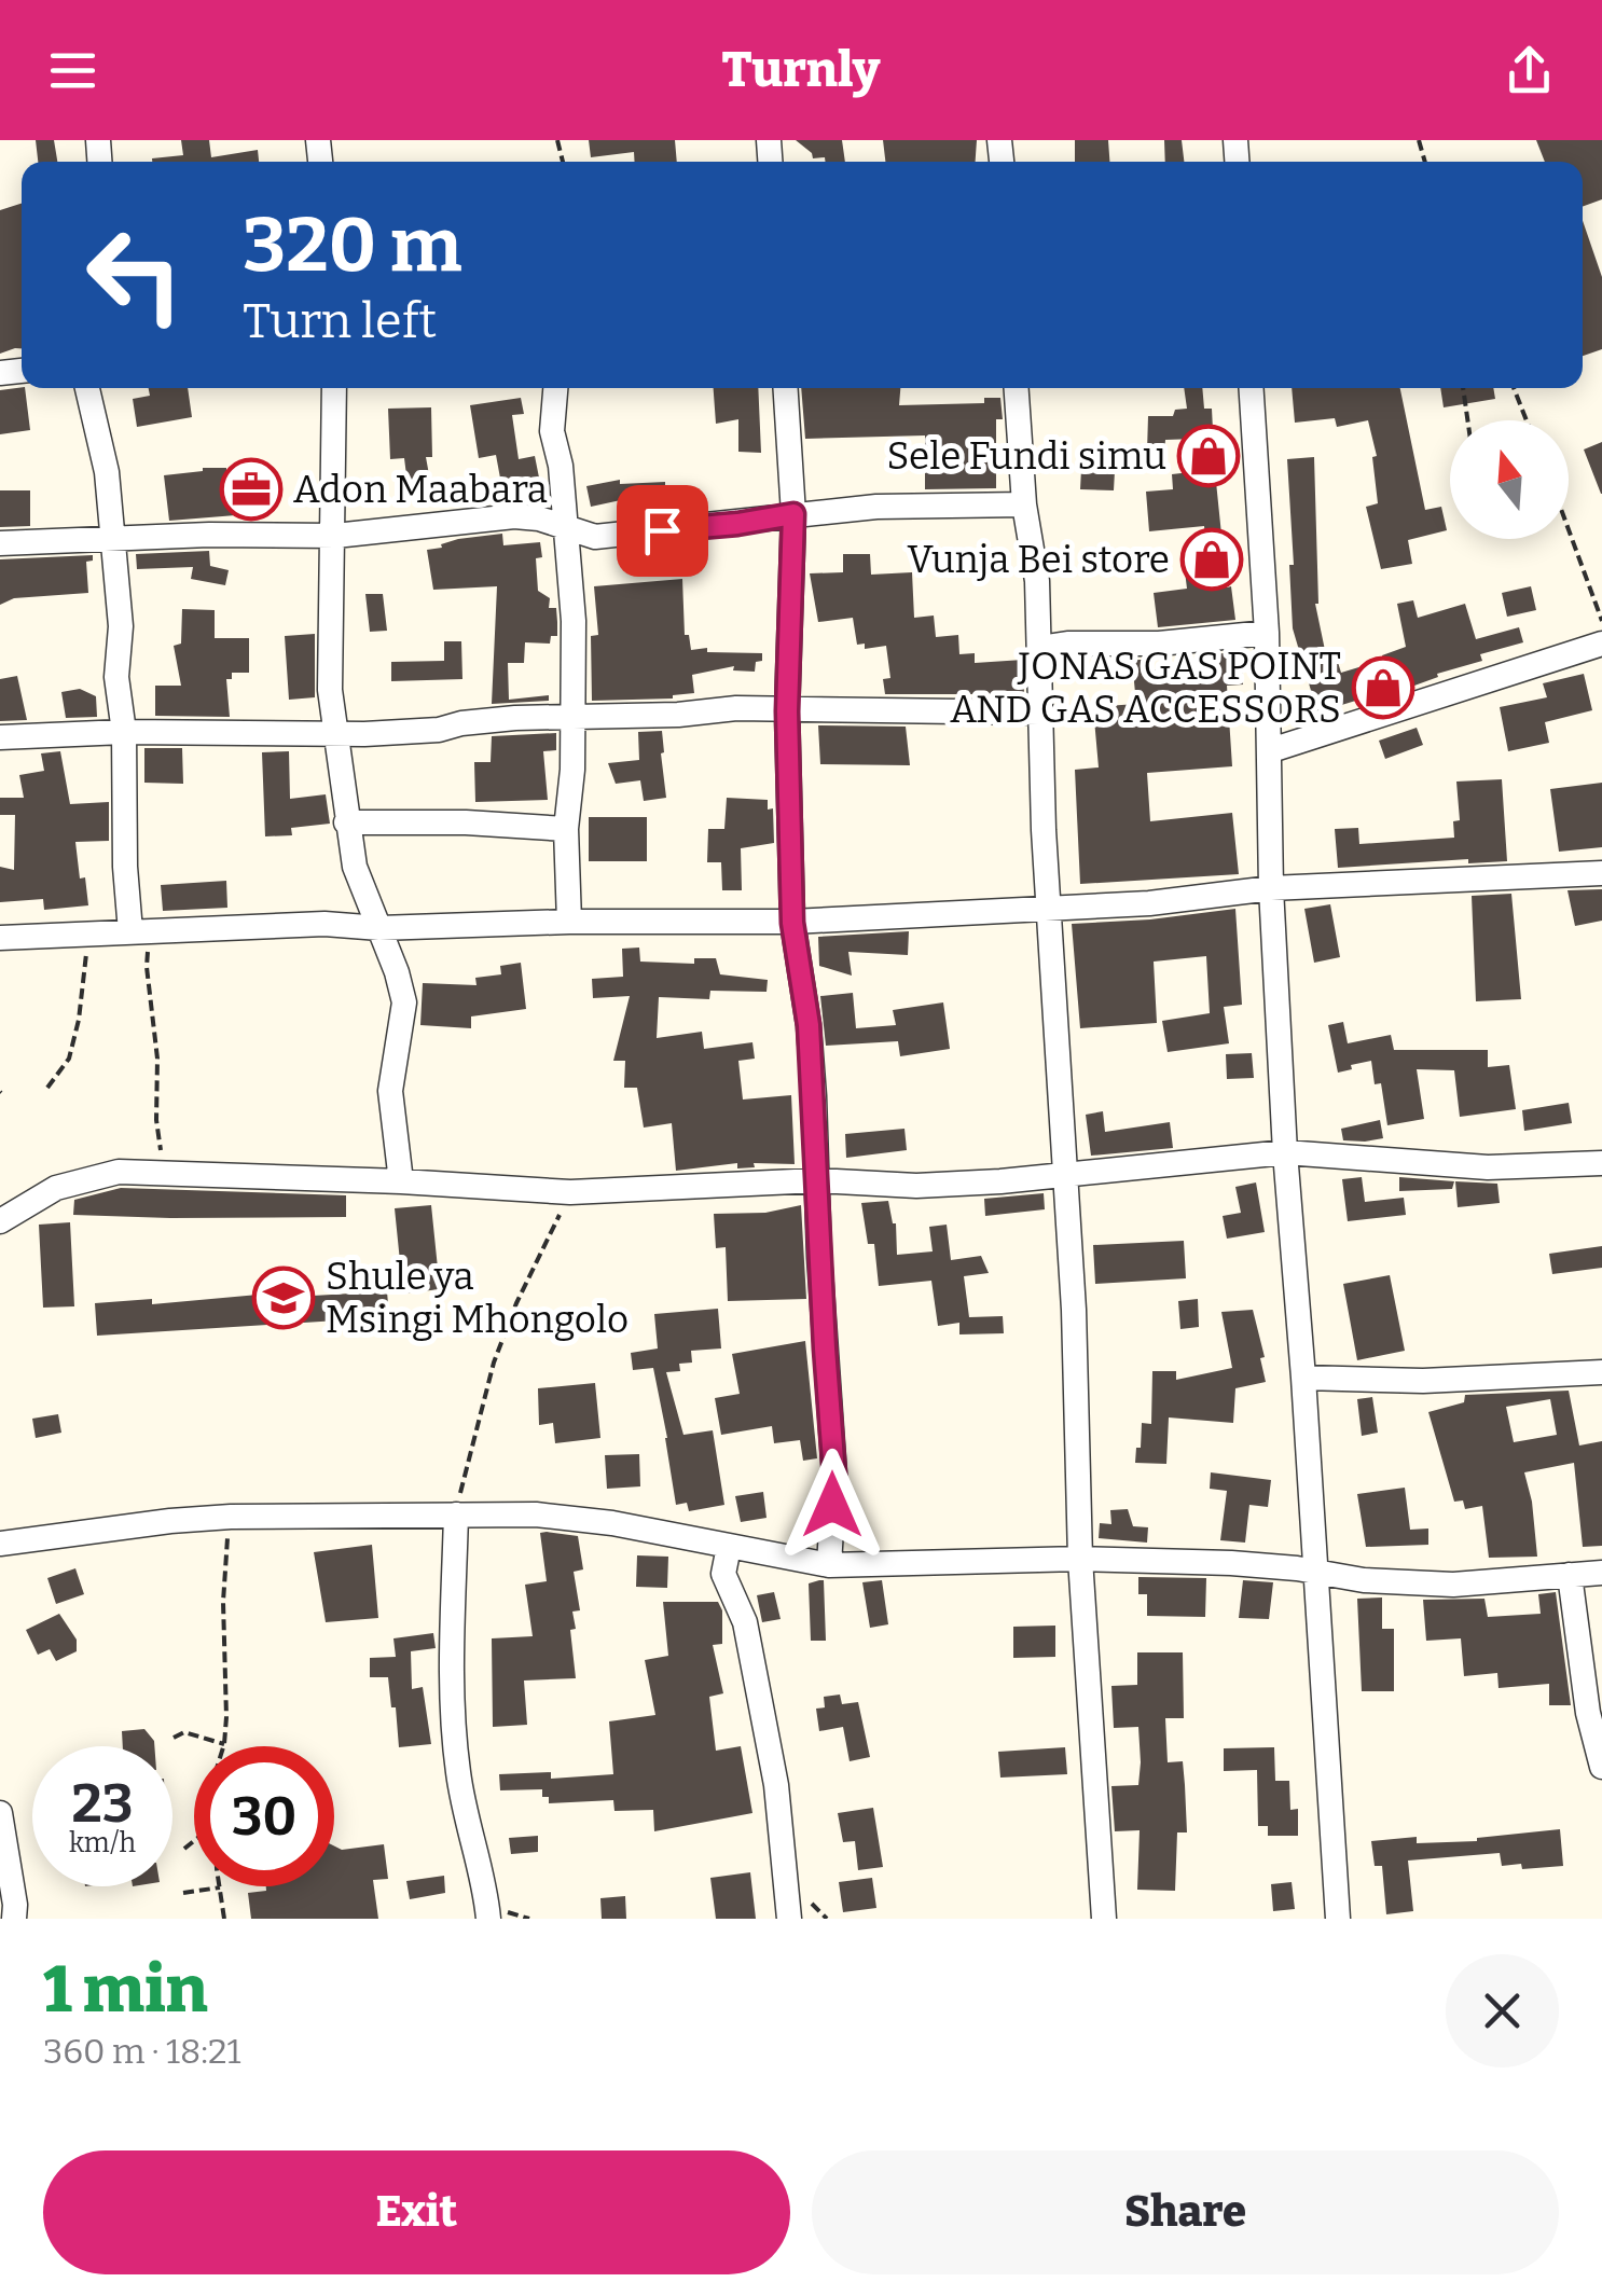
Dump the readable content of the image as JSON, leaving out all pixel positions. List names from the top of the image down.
{
  "places": {
    "shop": ["Sele Fundi simu", "Vunja Bei store", "JONAS GAS POINT AND GAS ACCESSORS"],
    "office": ["Adon Maabara"],
    "school or university": ["Shule ya Msingi Mhongolo"]
  },
  "north": "top",
  "page": {
    "header": "Turnly",
    "turn": ["320 m", "Turn left"],
    "speed": "23 km/h",
    "limit": "30",
    "heading": ["1 min", "360 m · 18:21"],
    "buttons": ["Exit", "Share"]
  }
}
